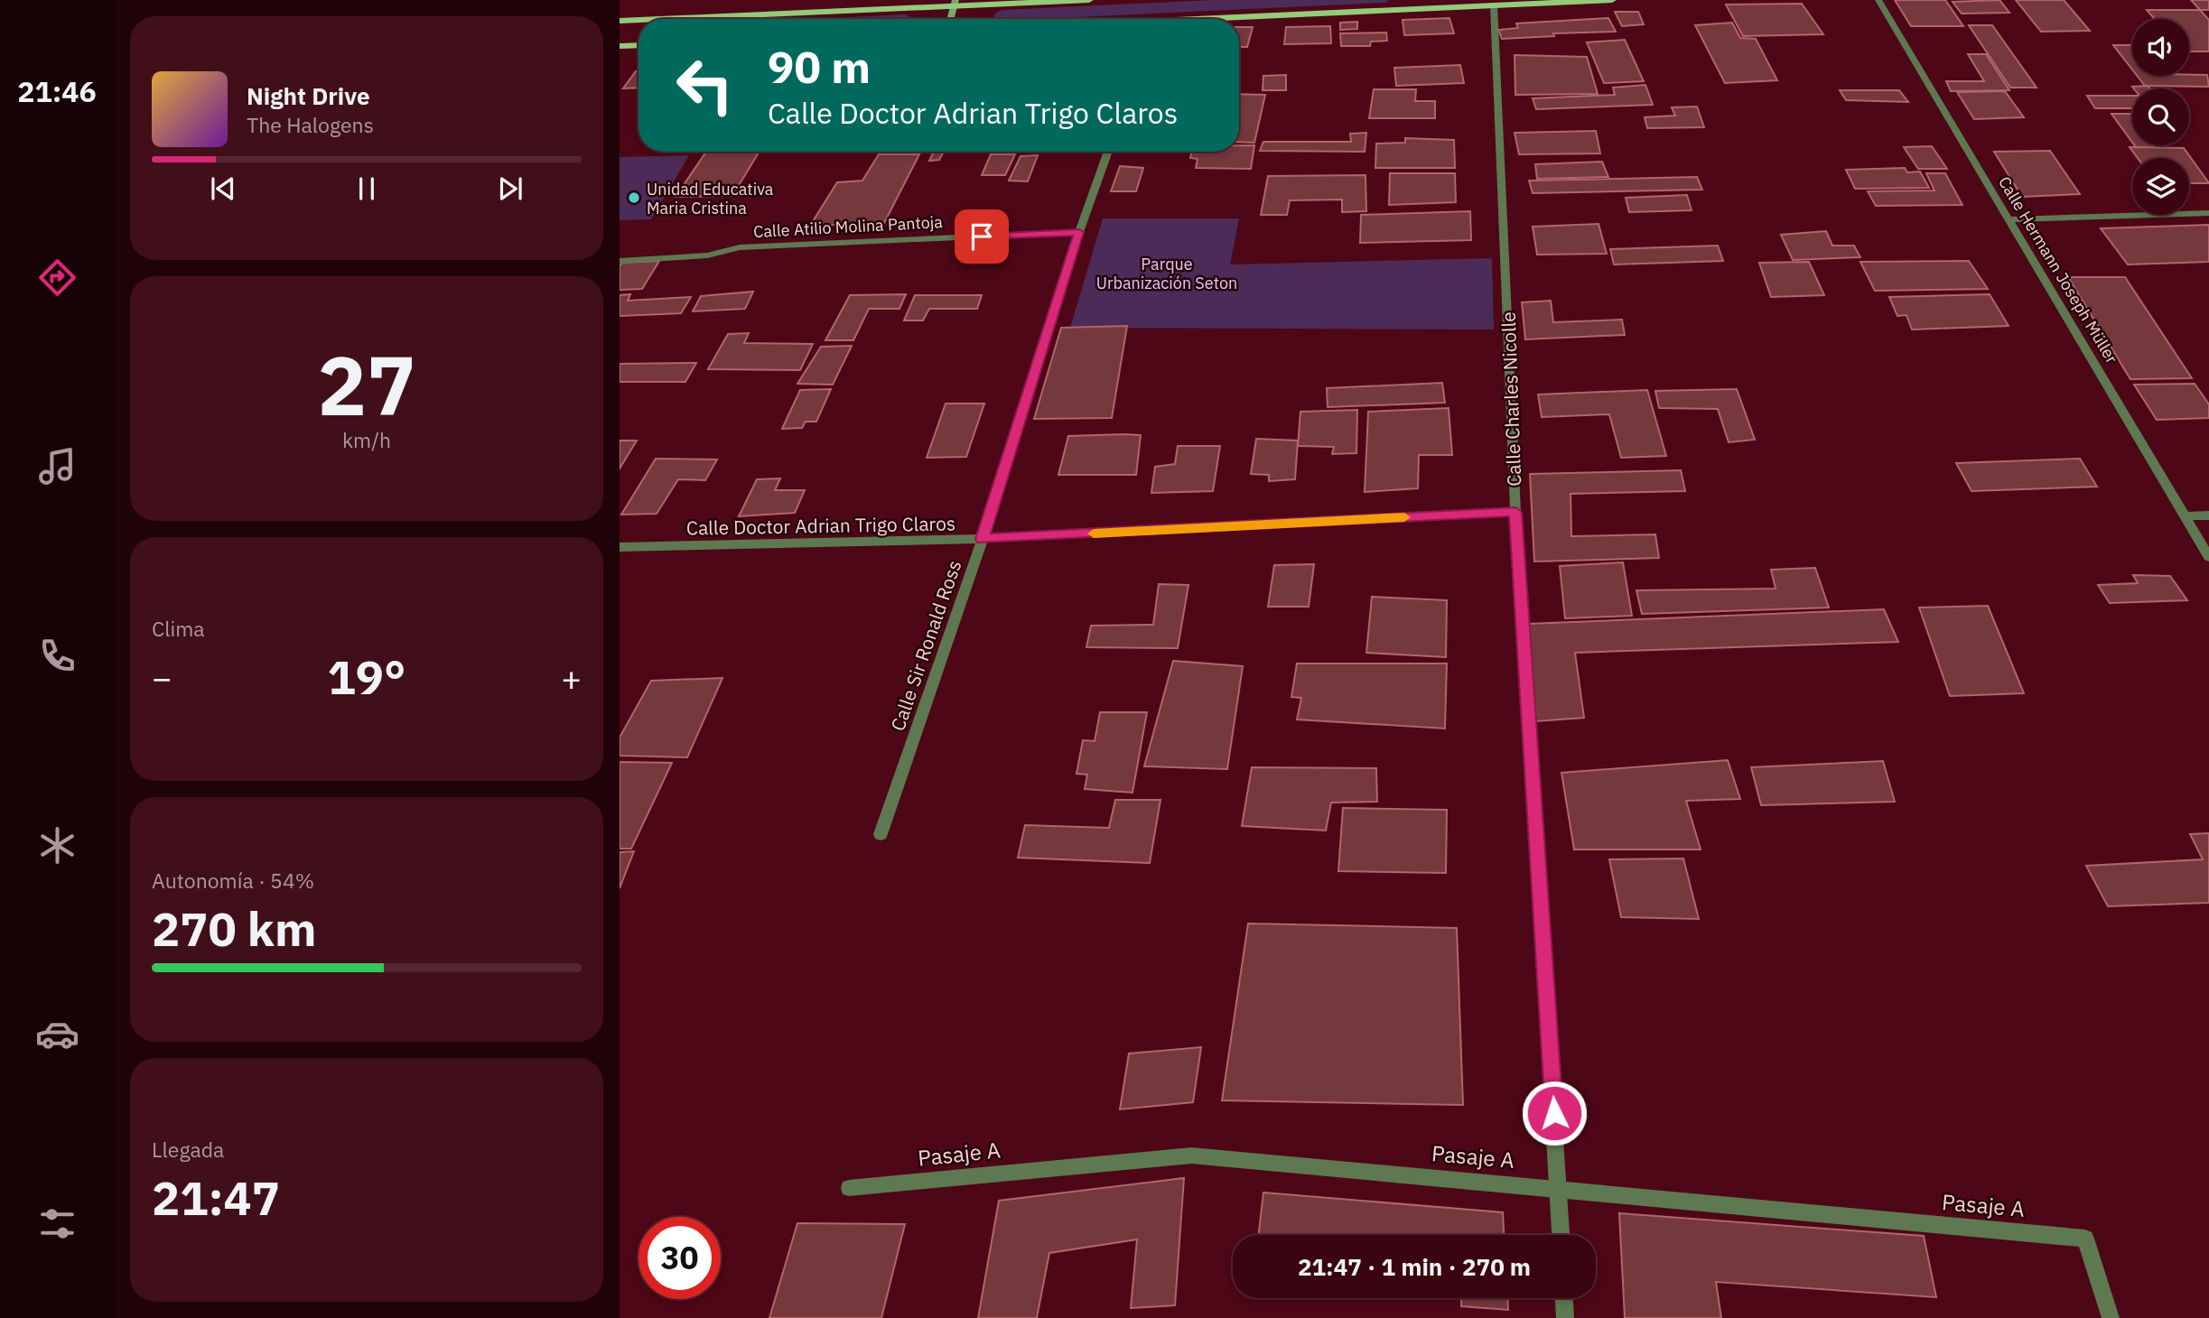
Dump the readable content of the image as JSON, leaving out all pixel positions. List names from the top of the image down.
{
  "streets": {
    "street": [
      "Calle Atilio Molina Pantoja",
      "Calle Hermann Joseph Müller",
      "Calle Charles Nicolle",
      "Calle Doctor Adrian Trigo Claros",
      "Calle Sir Ronald Ross",
      "Pasaje A"
    ]
  },
  "crossings": [
    ["Calle Atilio Molina Pantoja", "Calle Sir Ronald Ross"],
    ["Calle Charles Nicolle", "Calle Doctor Adrian Trigo Claros"],
    ["Calle Charles Nicolle", "Pasaje A"],
    ["Calle Doctor Adrian Trigo Claros", "Calle Sir Ronald Ross"]
  ],
  "parks": ["Parque Urbanización Seton"],
  "places": ["Unidad Educativa Maria Cristina"],
  "page": {
    "tabs": "21:46",
    "turn": ["90 m", "Calle Doctor Adrian Trigo Claros"],
    "song": ["Night Drive", "The Halogens"],
    "tile": [
      ["27", "km/h"],
      "Clima",
      ["Autonomía · 54%", "270 km"],
      ["Llegada", "21:47"]
    ],
    "heat": ["−", "19°", "+"],
    "limit": "30",
    "trip": "21:47 · 1 min · 270 m"
  }
}
